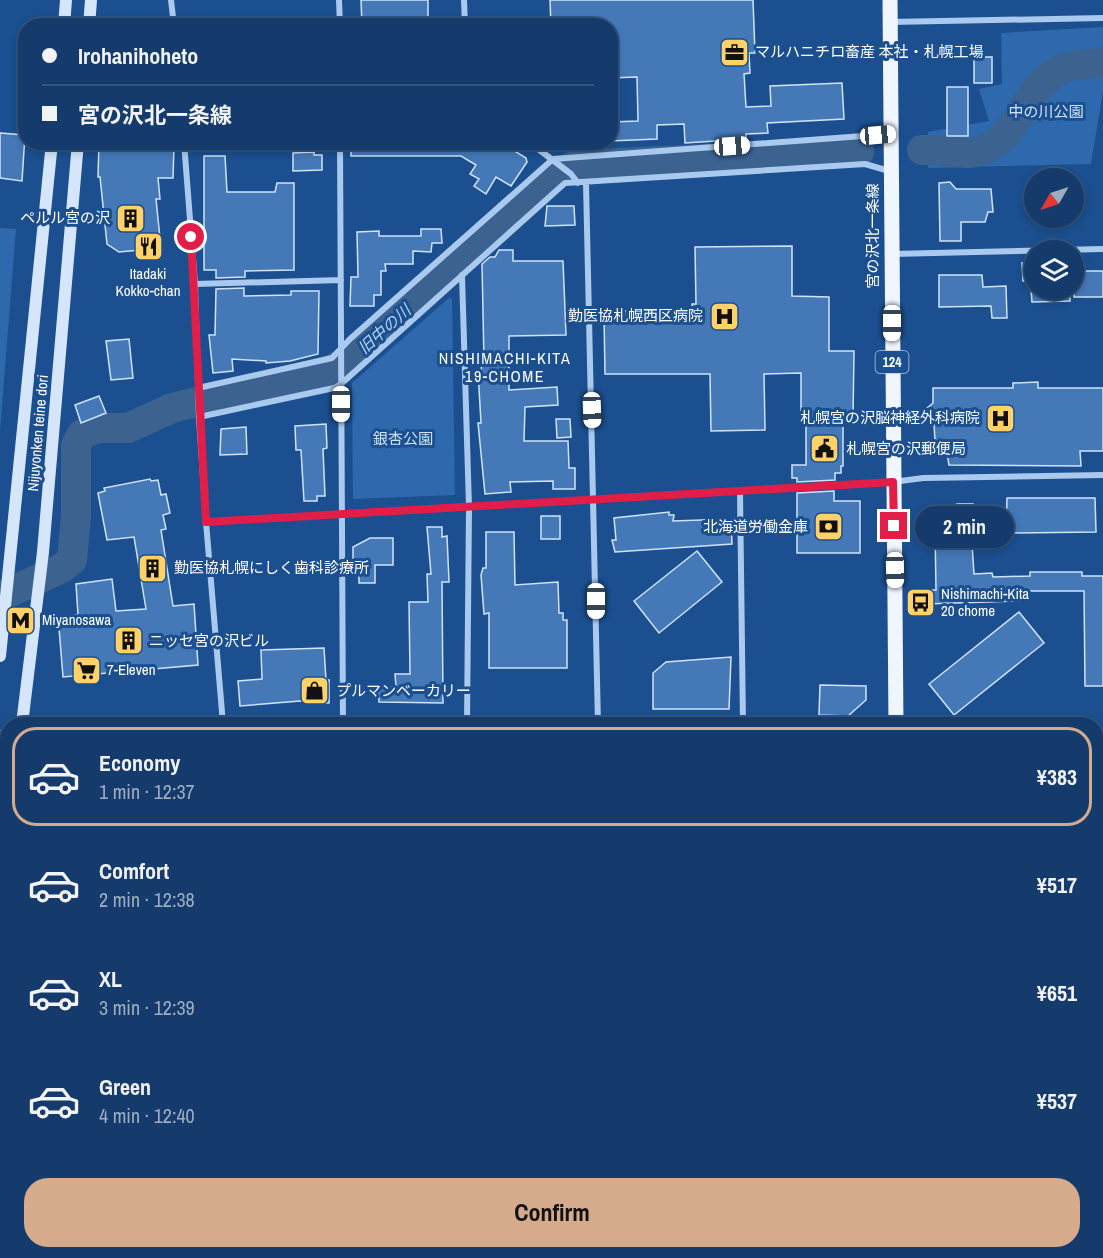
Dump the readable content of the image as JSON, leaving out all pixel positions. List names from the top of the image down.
{
  "streets": {
    "main road": ["宮の沢北一条線", "124"],
    "street": ["Nijuyonken teine dori"]
  },
  "districts": ["NISHIMACHI-KITA 19-CHOME"],
  "water": ["旧中の川"],
  "parks": ["中の川公園", "銀杏公園"],
  "places": {
    "office": ["マルハニチロ畜産 本社・札幌工場"],
    "building": ["ペルル宮の沢", "勤医協札幌にしく歯科診療所", "ニッセ宮の沢ビル"],
    "restaurant": ["Itadaki Kokko-chan"],
    "hospital": ["勤医協札幌西区病院", "札幌宮の沢脳神経外科病院"],
    "public building": ["札幌宮の沢郵便局"],
    "bank": ["北海道労働金庫"],
    "bus stop": ["Nishimachi-Kita 20 chome"],
    "metro station": ["Miyanosawa"],
    "supermarket": ["7-Eleven"],
    "shop": ["プルマンベーカリー"]
  },
  "north": "bottom left",
  "page": {
    "banner": ["Irohanihoheto", "宮の沢北一条線"],
    "bubble": "2 min",
    "list": [
      {
        "name": "Economy",
        "note": "1 min · 12:37",
        "value": "¥383"
      },
      {
        "name": "Comfort",
        "note": "2 min · 12:38",
        "value": "¥517"
      },
      {
        "name": "XL",
        "note": "3 min · 12:39",
        "value": "¥651"
      },
      {
        "name": "Green",
        "note": "4 min · 12:40",
        "value": "¥537"
      }
    ],
    "buttons": "Confirm"
  }
}
